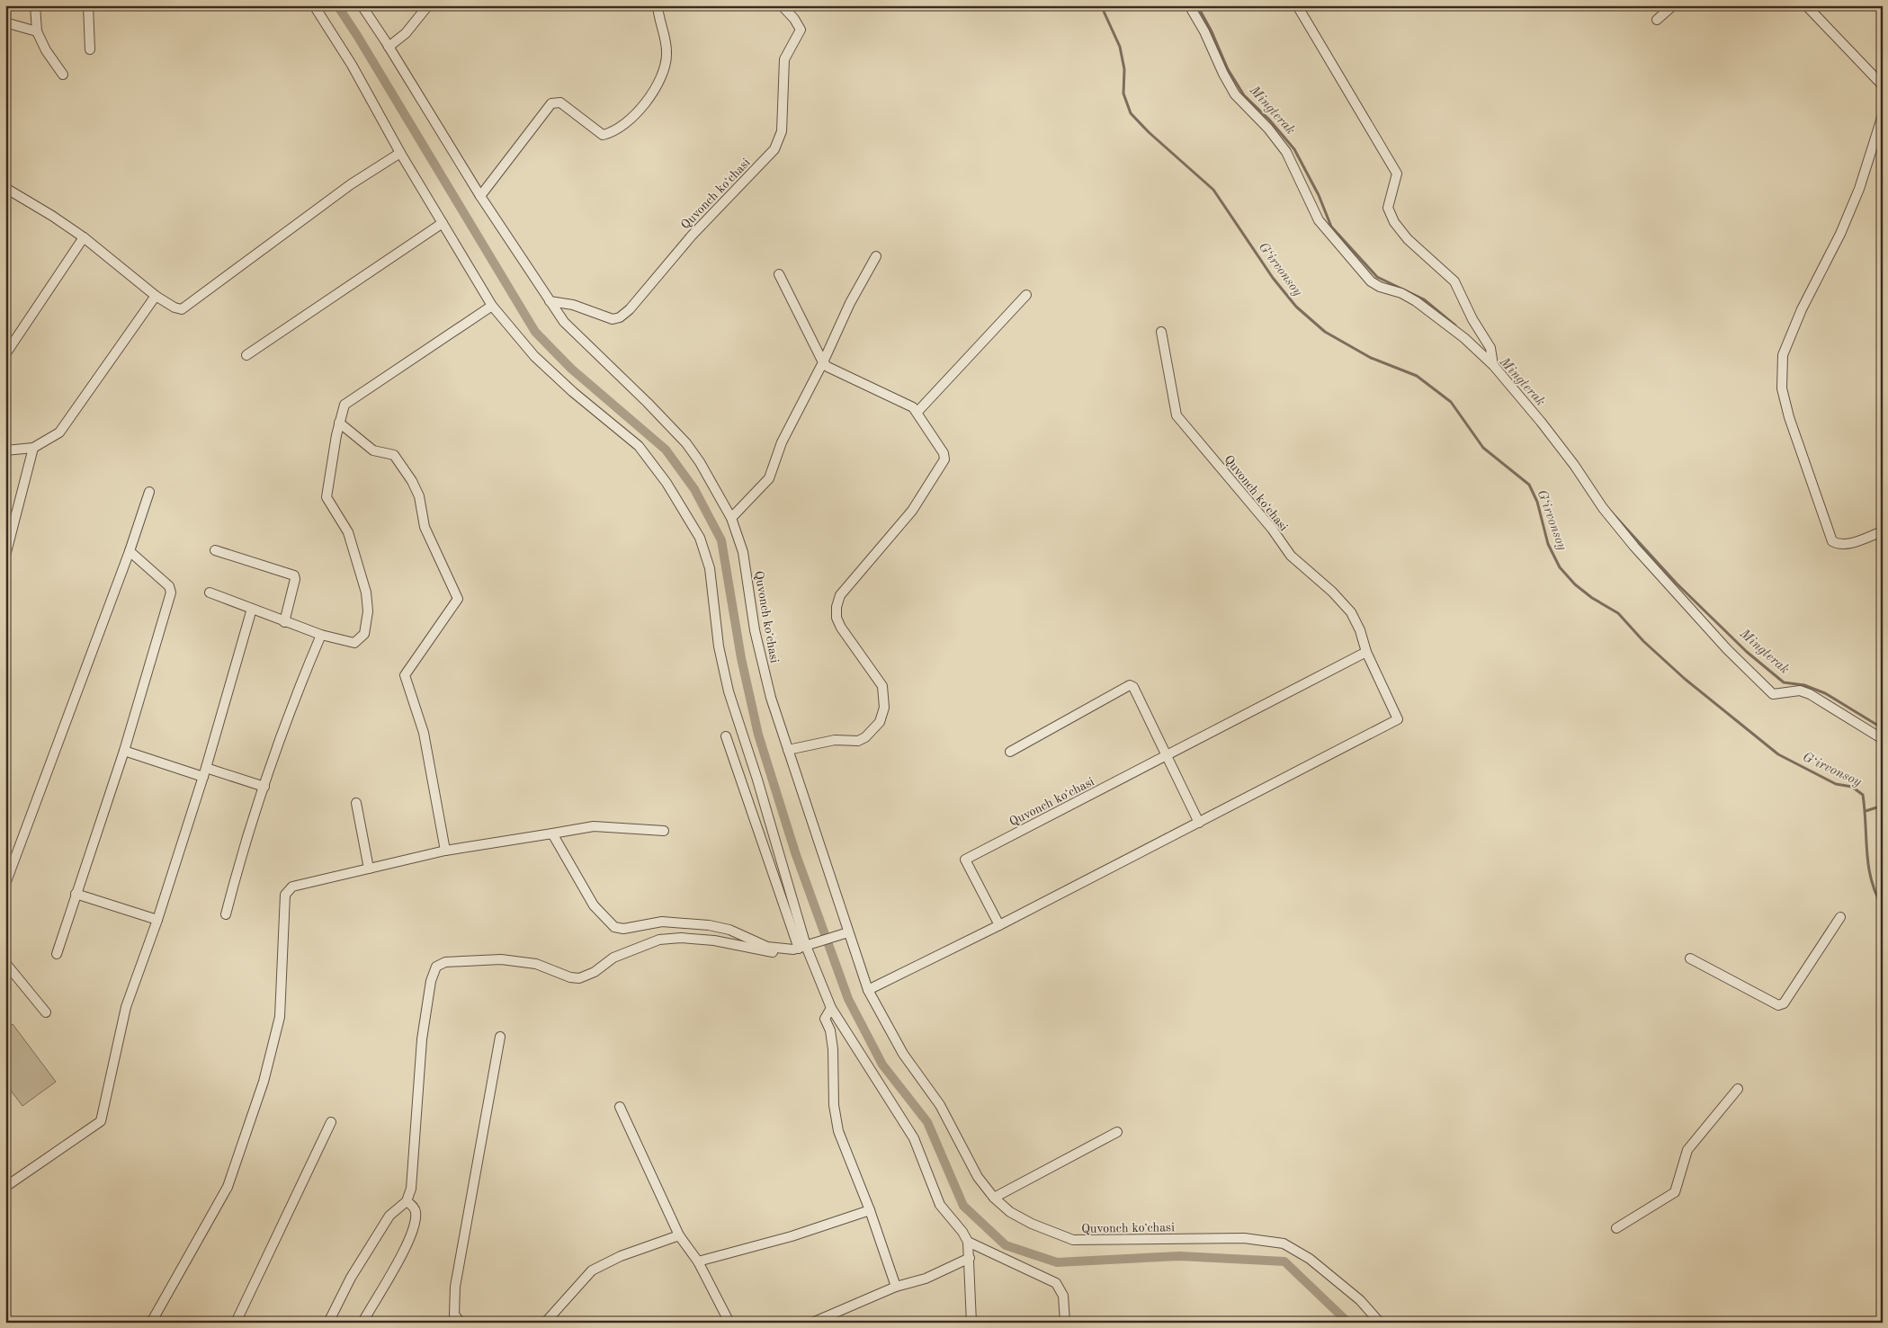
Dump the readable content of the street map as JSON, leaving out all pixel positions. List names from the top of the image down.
{
  "streets": {
    "street": ["Quvonch koʻchasi"]
  },
  "water": ["Mingterak", "G‘irvonsoy"]
}
